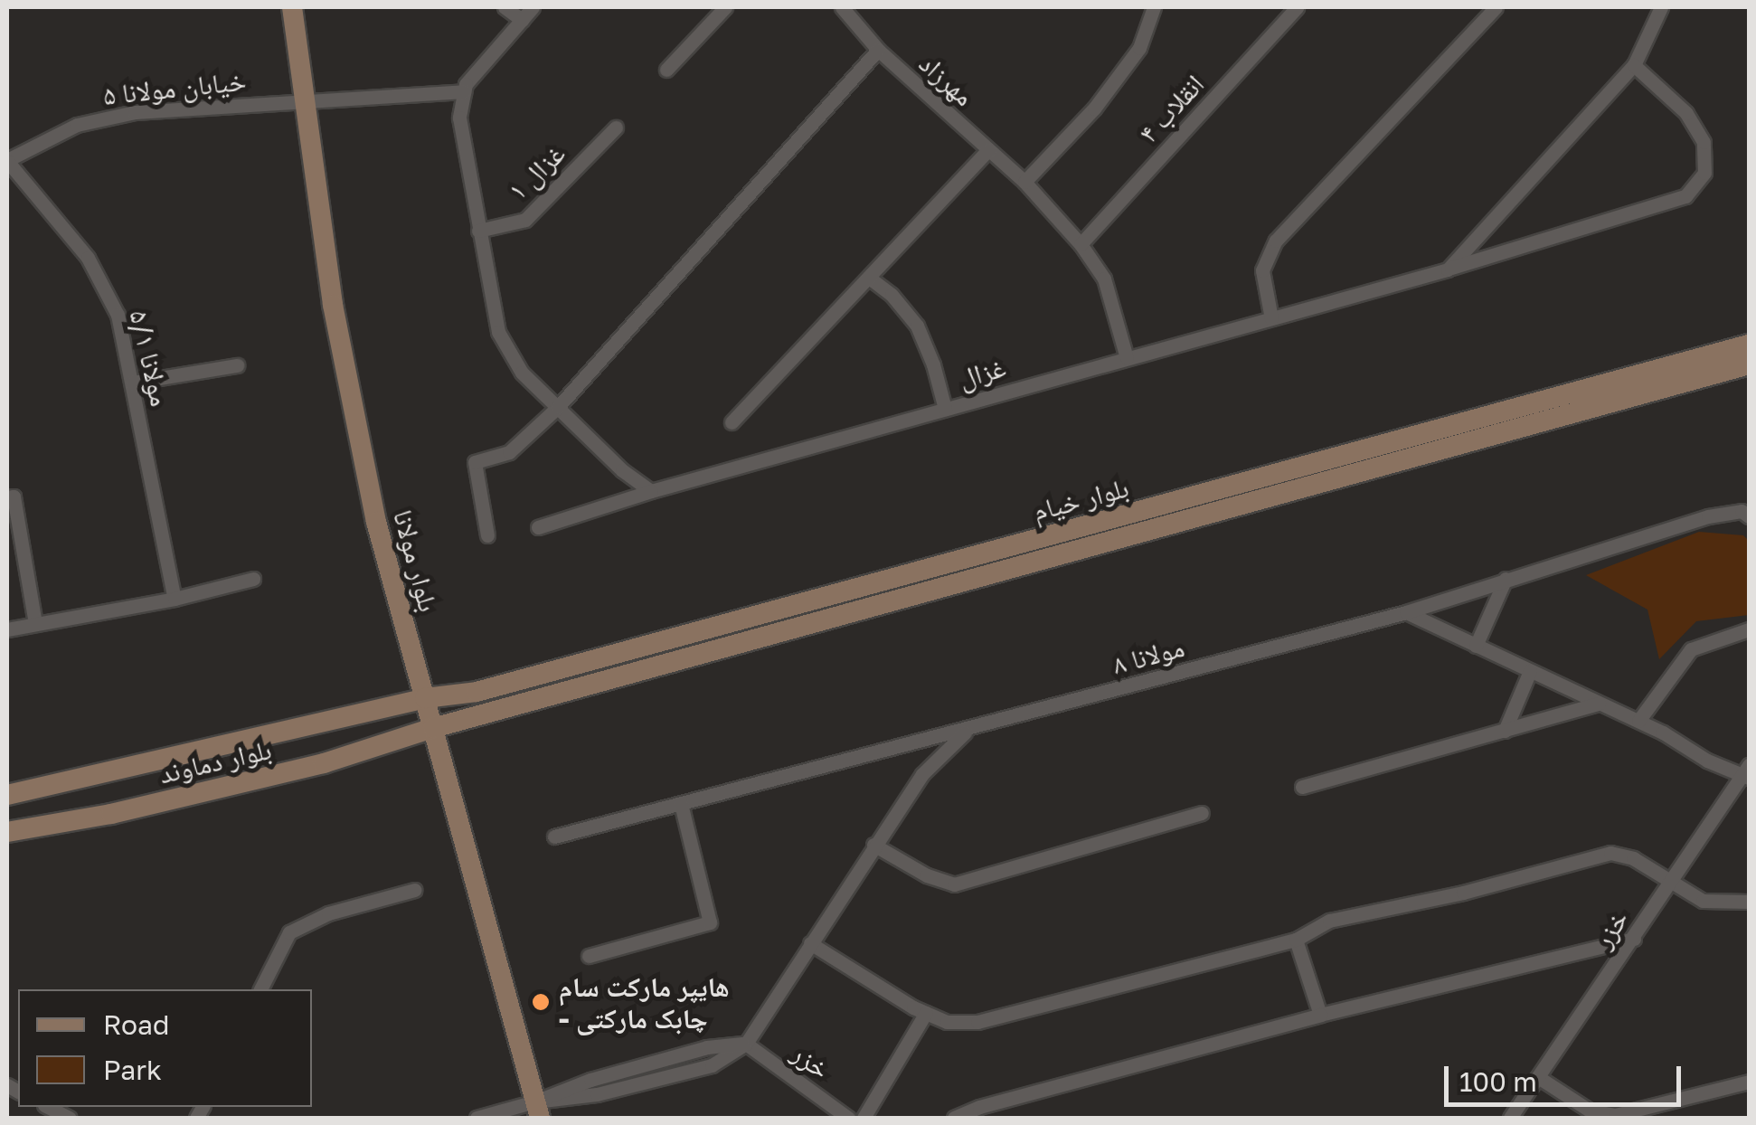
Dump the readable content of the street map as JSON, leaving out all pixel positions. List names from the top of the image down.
{
  "streets": {
    "street": [
      "مهرزاد",
      "خیابان مولانا ۵",
      "انقلاب ۴",
      "غزال ۱",
      "مولانا ۵/۱",
      "غزال",
      "بلوار خیام",
      "بلوار مولانا",
      "مولانا ۸",
      "بلوار دماوند",
      "خزر"
    ]
  },
  "crossings": [
    ["مهرزاد", "انقلاب ۴"],
    ["مهرزاد", "غزال"],
    ["خیابان مولانا ۵", "مولانا ۵/۱"],
    ["خیابان مولانا ۵", "بلوار مولانا"],
    ["بلوار خیام", "بلوار مولانا"],
    ["بلوار خیام", "بلوار دماوند"],
    ["بلوار مولانا", "بلوار دماوند"]
  ],
  "places": ["هایپر مارکت سام - چابک مارکتی"],
  "legend": ["Road", "Park"],
  "scale_bar": "100 m"
}
